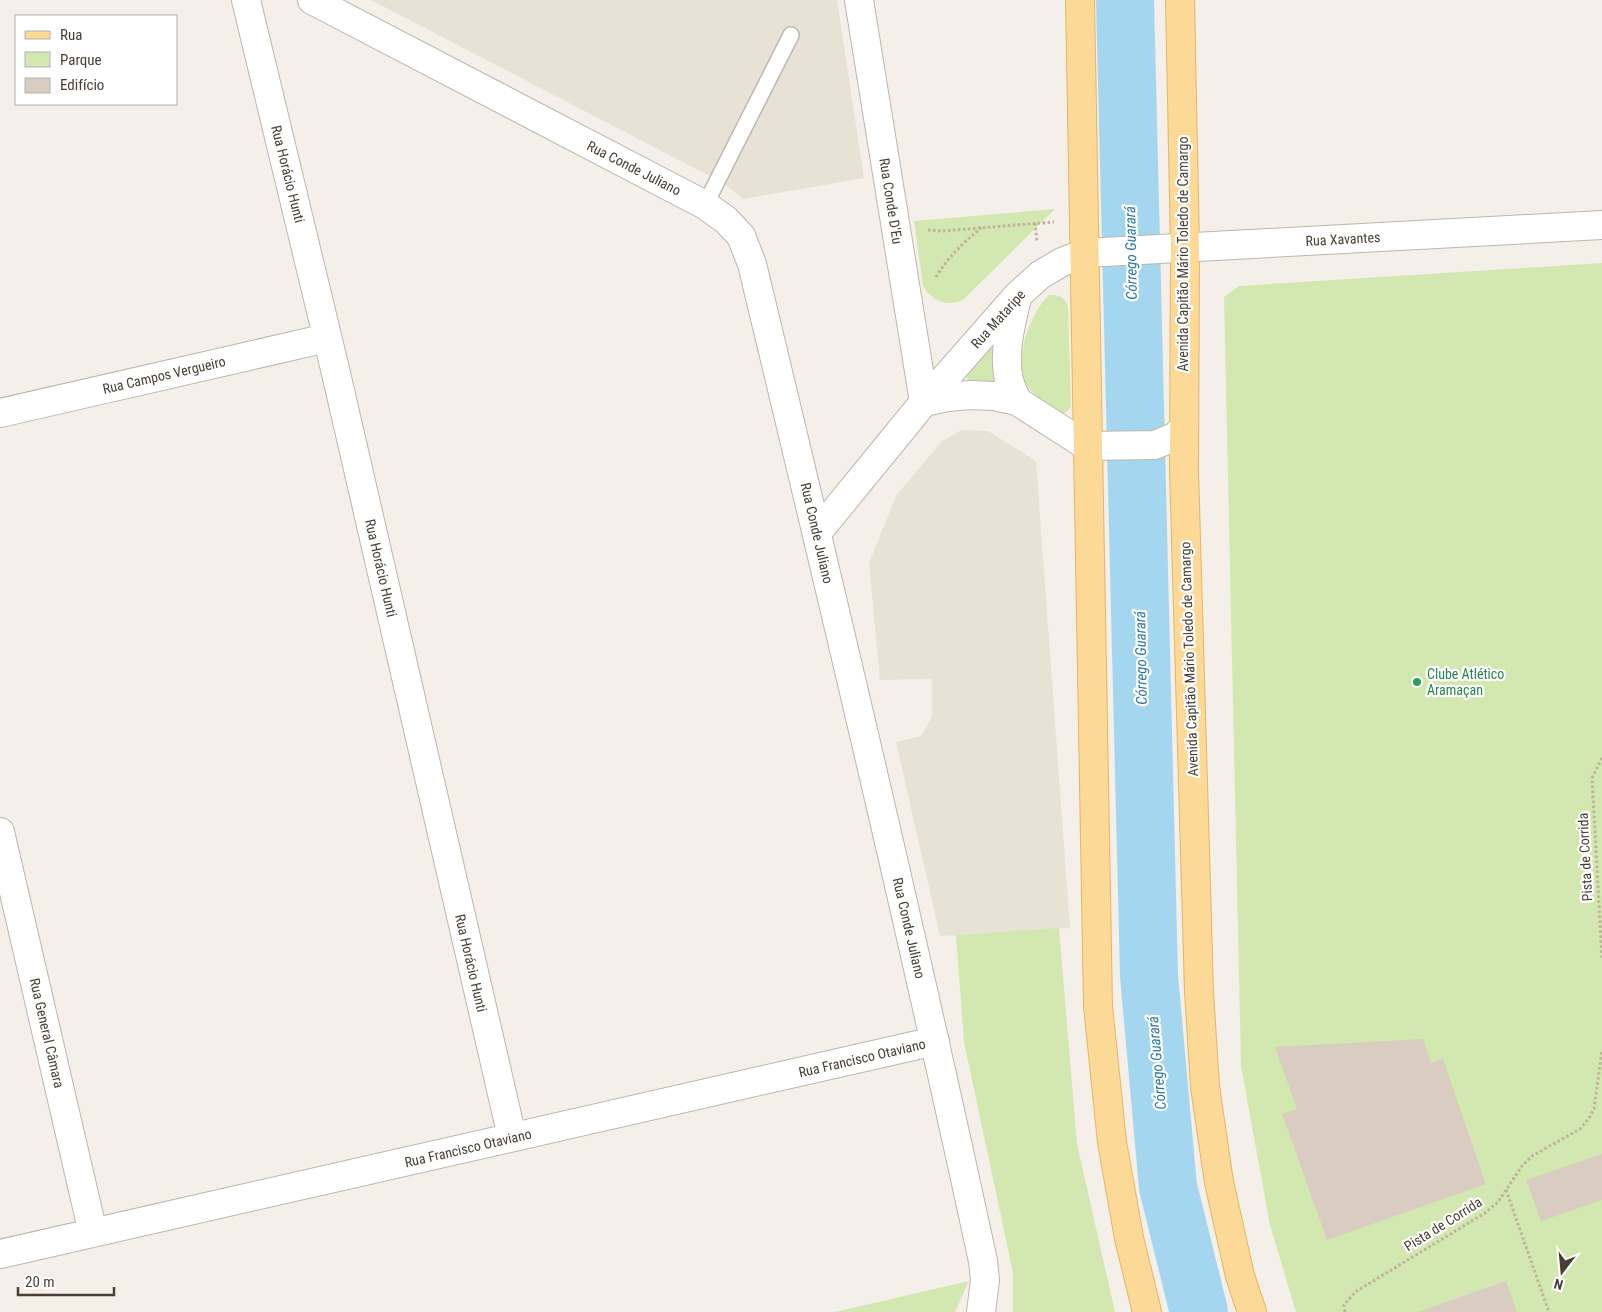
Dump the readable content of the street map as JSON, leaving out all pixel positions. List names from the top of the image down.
{
  "streets": {
    "main road": ["Avenida Capitão Mário Toledo de Camargo"],
    "street": [
      "Rua Conde Juliano",
      "Rua Horácio Hunti",
      "Rua Conde D'Eu",
      "Rua Xavantes",
      "Rua Mataripe",
      "Rua Campos Vergueiro",
      "Rua General Câmara",
      "Rua Francisco Otaviano"
    ],
    "path": ["Pista de Corrida"]
  },
  "crossings": [
    ["Rua Conde Juliano", "Rua Mataripe"],
    ["Rua Conde Juliano", "Rua Francisco Otaviano"],
    ["Rua Horácio Hunti", "Rua Campos Vergueiro"],
    ["Rua Horácio Hunti", "Rua Francisco Otaviano"],
    ["Rua Conde D'Eu", "Rua Mataripe"],
    ["Rua Xavantes", "Avenida Capitão Mário Toledo de Camargo"],
    ["Rua Xavantes", "Rua Mataripe"],
    ["Rua General Câmara", "Rua Francisco Otaviano"]
  ],
  "water": ["Córrego Guarará"],
  "places": ["Clube Atlético Aramaçan"],
  "legend": ["Rua", "Parque", "Edifício"],
  "scale_bar": "20 m",
  "north": "bottom"
}
